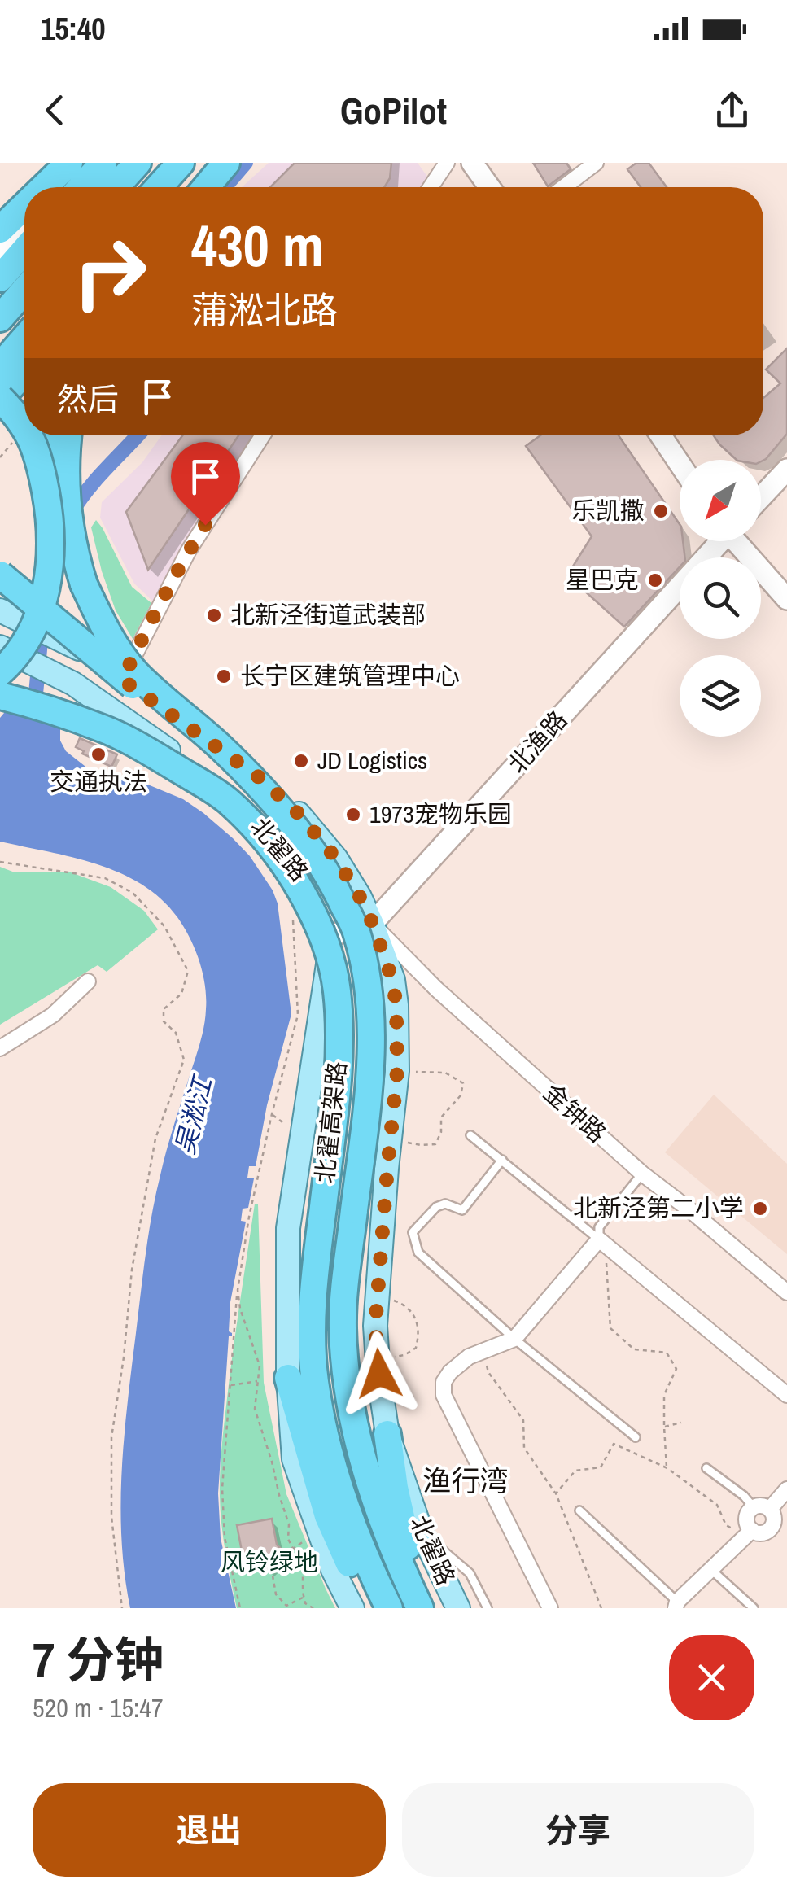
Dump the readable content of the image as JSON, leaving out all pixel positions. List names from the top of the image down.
{
  "streets": {
    "highway": ["北翟高架路"],
    "main road": ["北翟路"],
    "street": ["北渔路", "金钟路"]
  },
  "crossings": [
    ["北渔路", "北翟路"],
    ["北渔路", "金钟路"],
    ["北翟路", "金钟路"]
  ],
  "districts": ["渔行湾"],
  "water": ["吴淞江"],
  "parks": ["风铃绿地"],
  "places": [
    "乐凯撒",
    "星巴克",
    "北新泾街道武装部",
    "长宁区建筑管理中心",
    "交通执法",
    "JD Logistics",
    "1973宠物乐园",
    "北新泾第二小学"
  ],
  "north": "bottom left",
  "page": {
    "status": "15:40",
    "header": "GoPilot",
    "turn": ["430 m", "蒲淞北路"],
    "then": "然后",
    "heading": ["7 分钟", "520 m · 15:47"],
    "buttons": ["退出", "分享"]
  }
}
